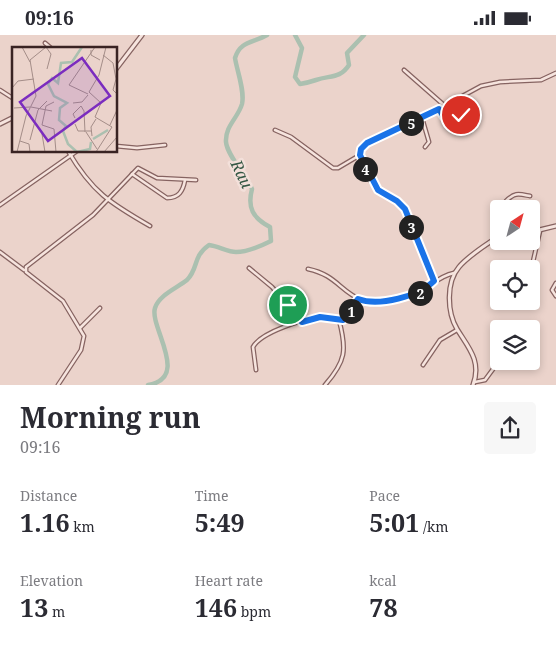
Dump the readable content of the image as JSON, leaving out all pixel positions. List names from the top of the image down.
{
  "water": ["Rau"],
  "north": "top right",
  "page": {
    "status": "09:16",
    "pins": [
      "5",
      "4",
      "3",
      "2",
      "1"
    ],
    "heading": ["Morning run", "09:16"],
    "stats": [
      ["Distance", "1.16 km"],
      ["Time", "5:49"],
      ["Pace", "5:01 /km"],
      ["Elevation", "13 m"],
      ["Heart rate", "146 bpm"],
      ["kcal", "78"]
    ]
  }
}
